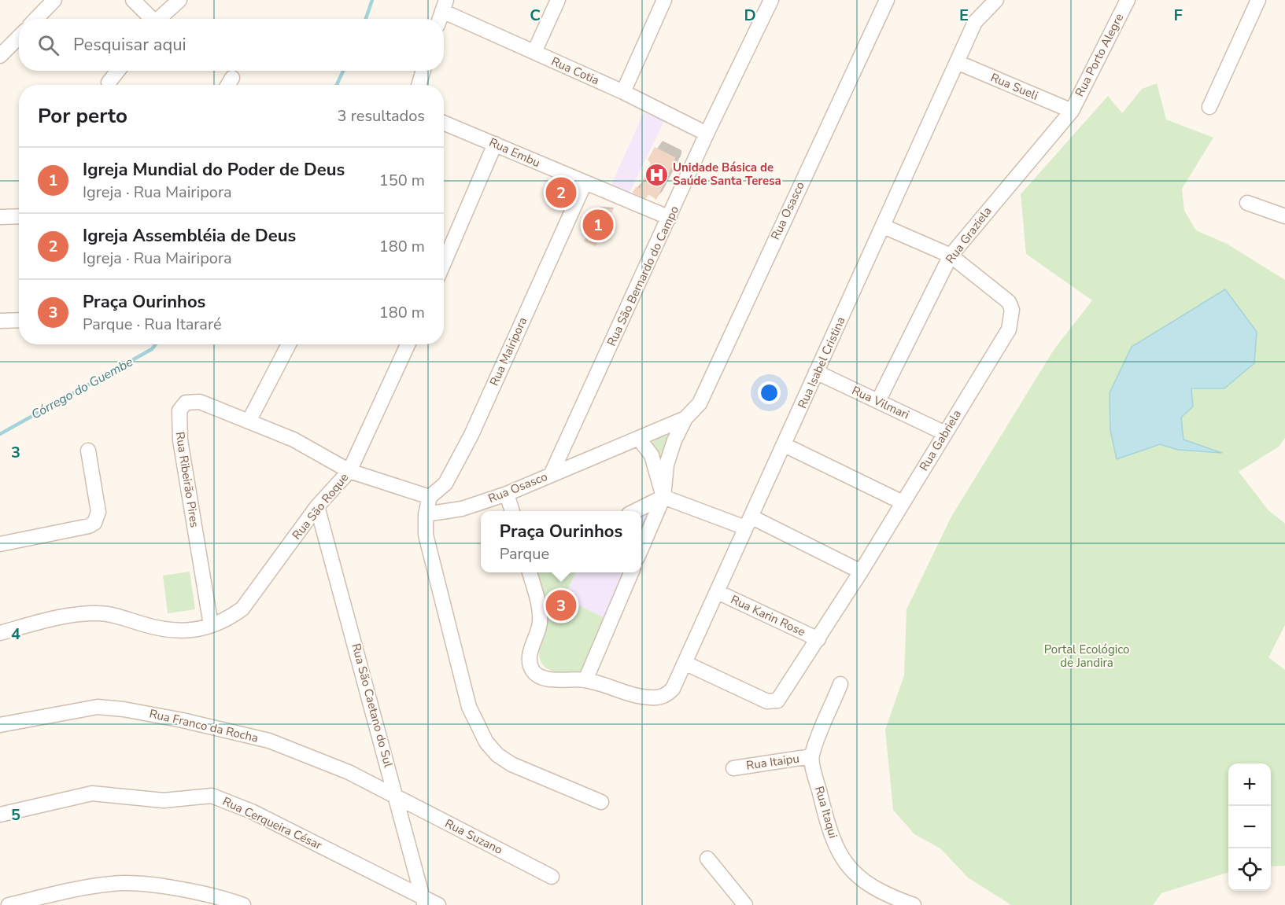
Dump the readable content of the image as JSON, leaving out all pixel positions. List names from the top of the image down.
{
  "streets": {
    "street": [
      "Rua Porto Alegre",
      "Rua Cotia",
      "Rua Sueli",
      "Rua Embu",
      "Rua Osasco",
      "Rua Graziela",
      "Rua São Bernardo do Campo",
      "Rua Mairipora",
      "Rua Isabel Cristina",
      "Rua Vilmari",
      "Rua Gabriela",
      "Rua Ribeirão Pires",
      "Rua São Roque",
      "Rua Karin Rose",
      "Rua São Caetano do Sul",
      "Rua Franco da Rocha",
      "Rua Itaipu",
      "Rua Itaqui",
      "Rua Cerqueira César",
      "Rua Suzano"
    ]
  },
  "crossings": [
    ["Rua Porto Alegre", "Rua Sueli"],
    ["Rua Porto Alegre", "Rua Graziela"],
    ["Rua Cotia", "Rua São Bernardo do Campo"],
    ["Rua Sueli", "Rua Graziela"],
    ["Rua Sueli", "Rua Isabel Cristina"],
    ["Rua Embu", "Rua São Bernardo do Campo"],
    ["Rua Embu", "Rua Mairipora"],
    ["Rua Osasco", "Rua São Bernardo do Campo"],
    ["Rua Graziela", "Rua Vilmari"],
    ["Rua Graziela", "Rua Gabriela"],
    ["Rua Mairipora", "Rua Ribeirão Pires"],
    ["Rua Isabel Cristina", "Rua Vilmari"],
    ["Rua Isabel Cristina", "Rua Gabriela"],
    ["Rua Isabel Cristina", "Rua Karin Rose"],
    ["Rua Vilmari", "Rua Gabriela"],
    ["Rua Gabriela", "Rua Karin Rose"],
    ["Rua Ribeirão Pires", "Rua São Roque"],
    ["Rua São Roque", "Rua São Caetano do Sul"],
    ["Rua São Caetano do Sul", "Rua Franco da Rocha"],
    ["Rua São Caetano do Sul", "Rua Cerqueira César"],
    ["Rua São Caetano do Sul", "Rua Suzano"],
    ["Rua Franco da Rocha", "Rua Suzano"],
    ["Rua Itaipu", "Rua Itaqui"]
  ],
  "water": ["Córrego do Guembe"],
  "parks": ["Portal Ecológico de Jandira"],
  "places": {
    "hospital": ["Unidade Básica de Saúde Santa Teresa"]
  },
  "page": {
    "search": "Pesquisar aqui",
    "heading": ["Por perto", "3 resultados"],
    "list": [
      {
        "mark": "1",
        "name": "Igreja Mundial do Poder de Deus",
        "note": "Igreja · Rua Mairipora",
        "value": "150 m"
      },
      {
        "mark": "2",
        "name": "Igreja Assembléia de Deus",
        "note": "Igreja · Rua Mairipora",
        "value": "180 m"
      },
      {
        "mark": "3",
        "name": "Praça Ourinhos",
        "note": "Parque · Rua Itararé",
        "value": "180 m"
      }
    ],
    "pins": ["2", "1", "3"],
    "popup": ["Praça Ourinhos", "Parque"],
    "map_buttons": ["+", "−"]
  },
  "grid": {
    "columns": [
      "C",
      "D",
      "E",
      "F"
    ],
    "rows": ["3", "4", "5"]
  }
}
